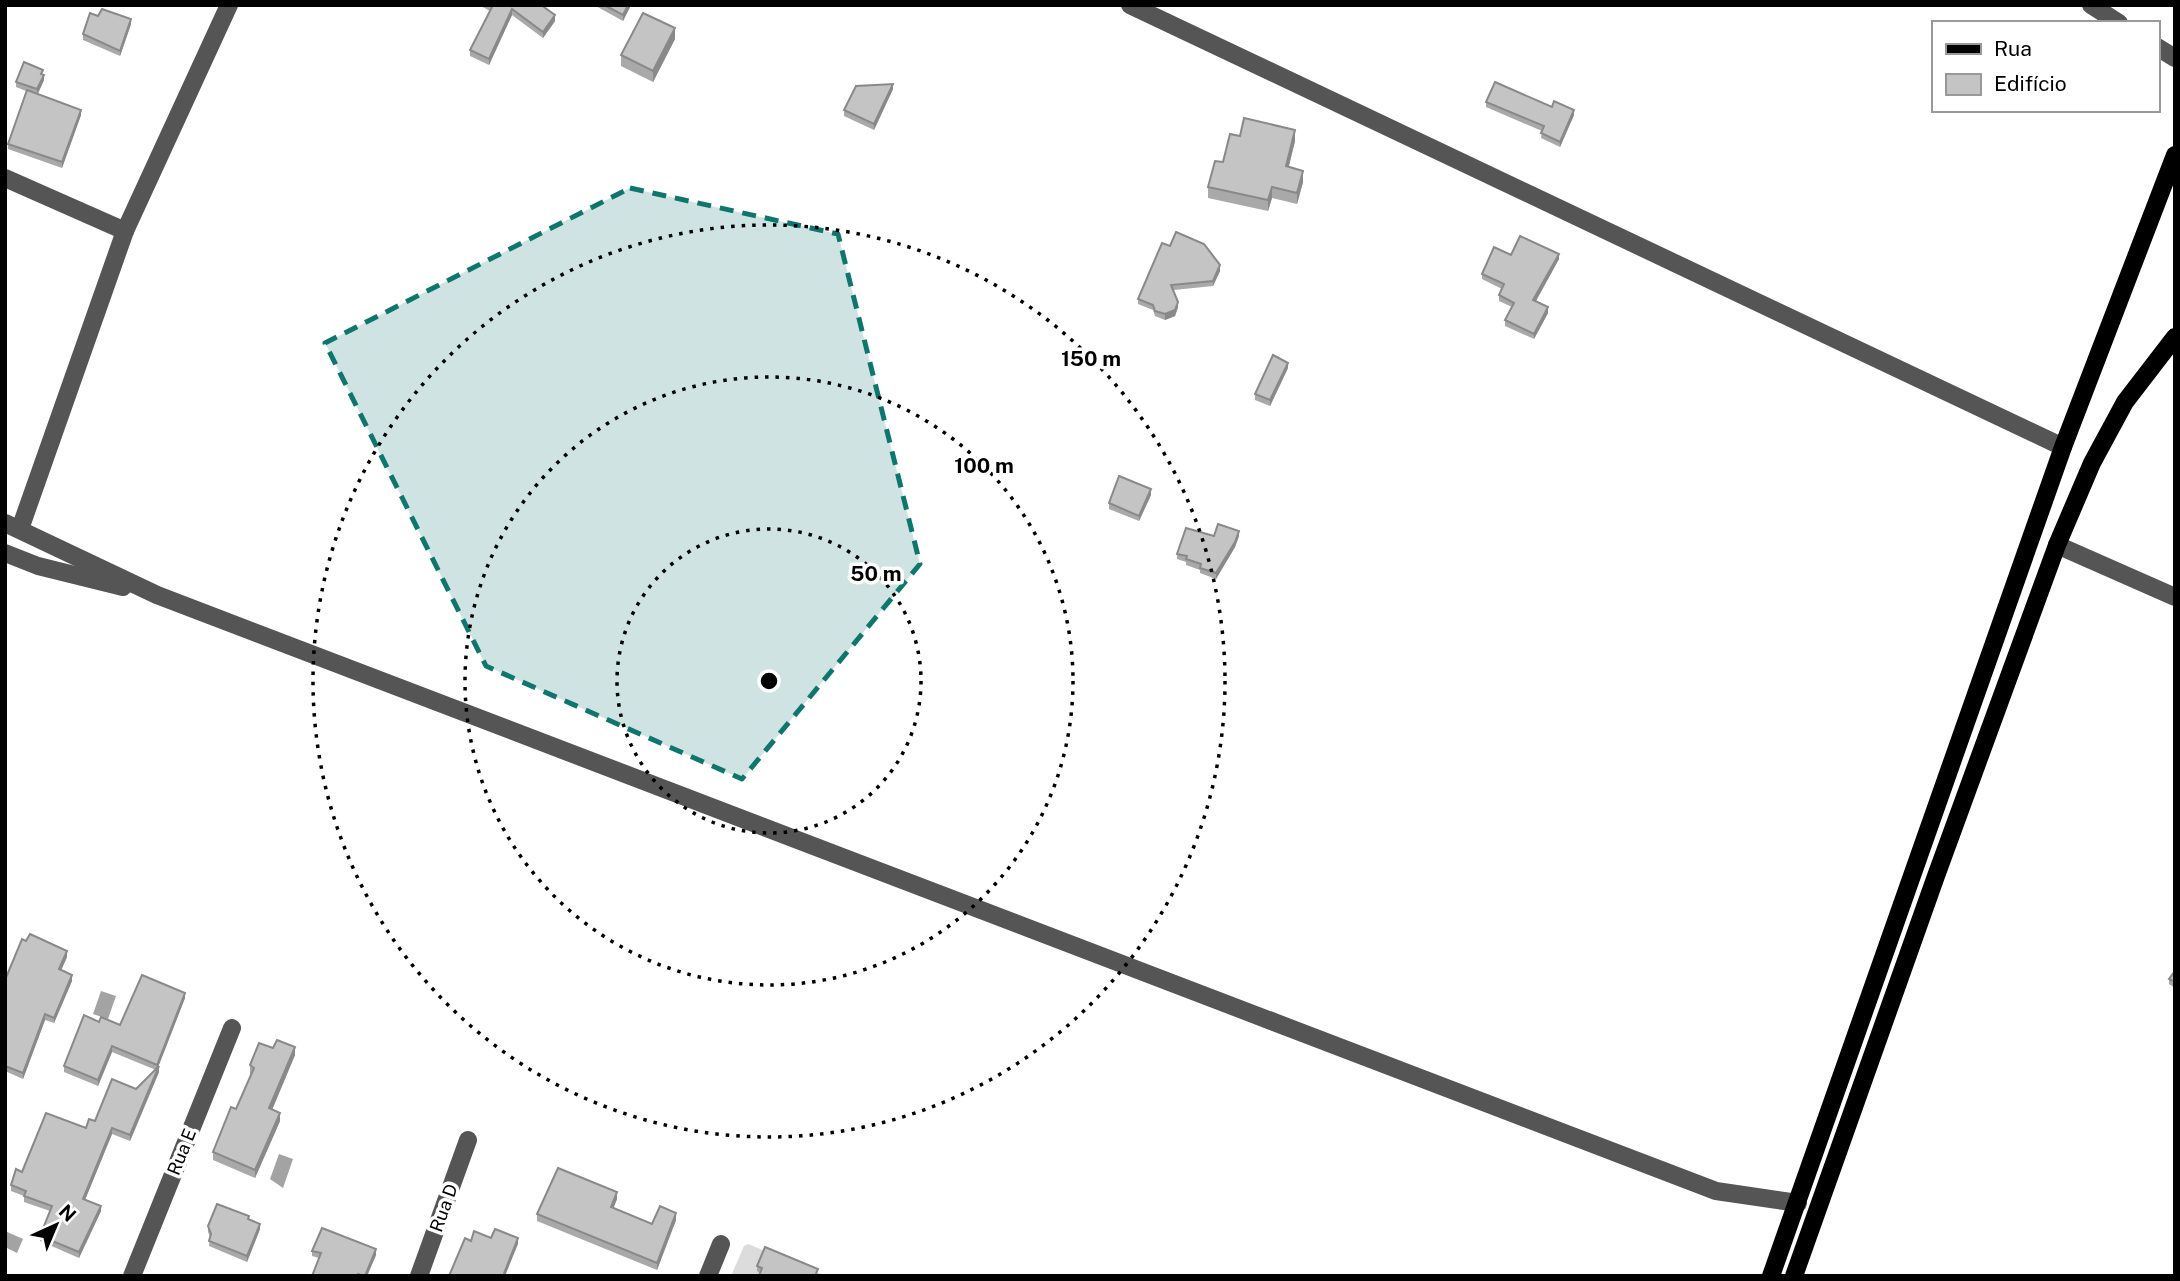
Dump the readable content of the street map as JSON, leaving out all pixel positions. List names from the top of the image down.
{
  "streets": {
    "street": ["Rua E", "Rua D"]
  },
  "legend": ["Rua", "Edifício"],
  "north": "top right",
  "rings": ["150 m", "100 m", "50 m"]
}
